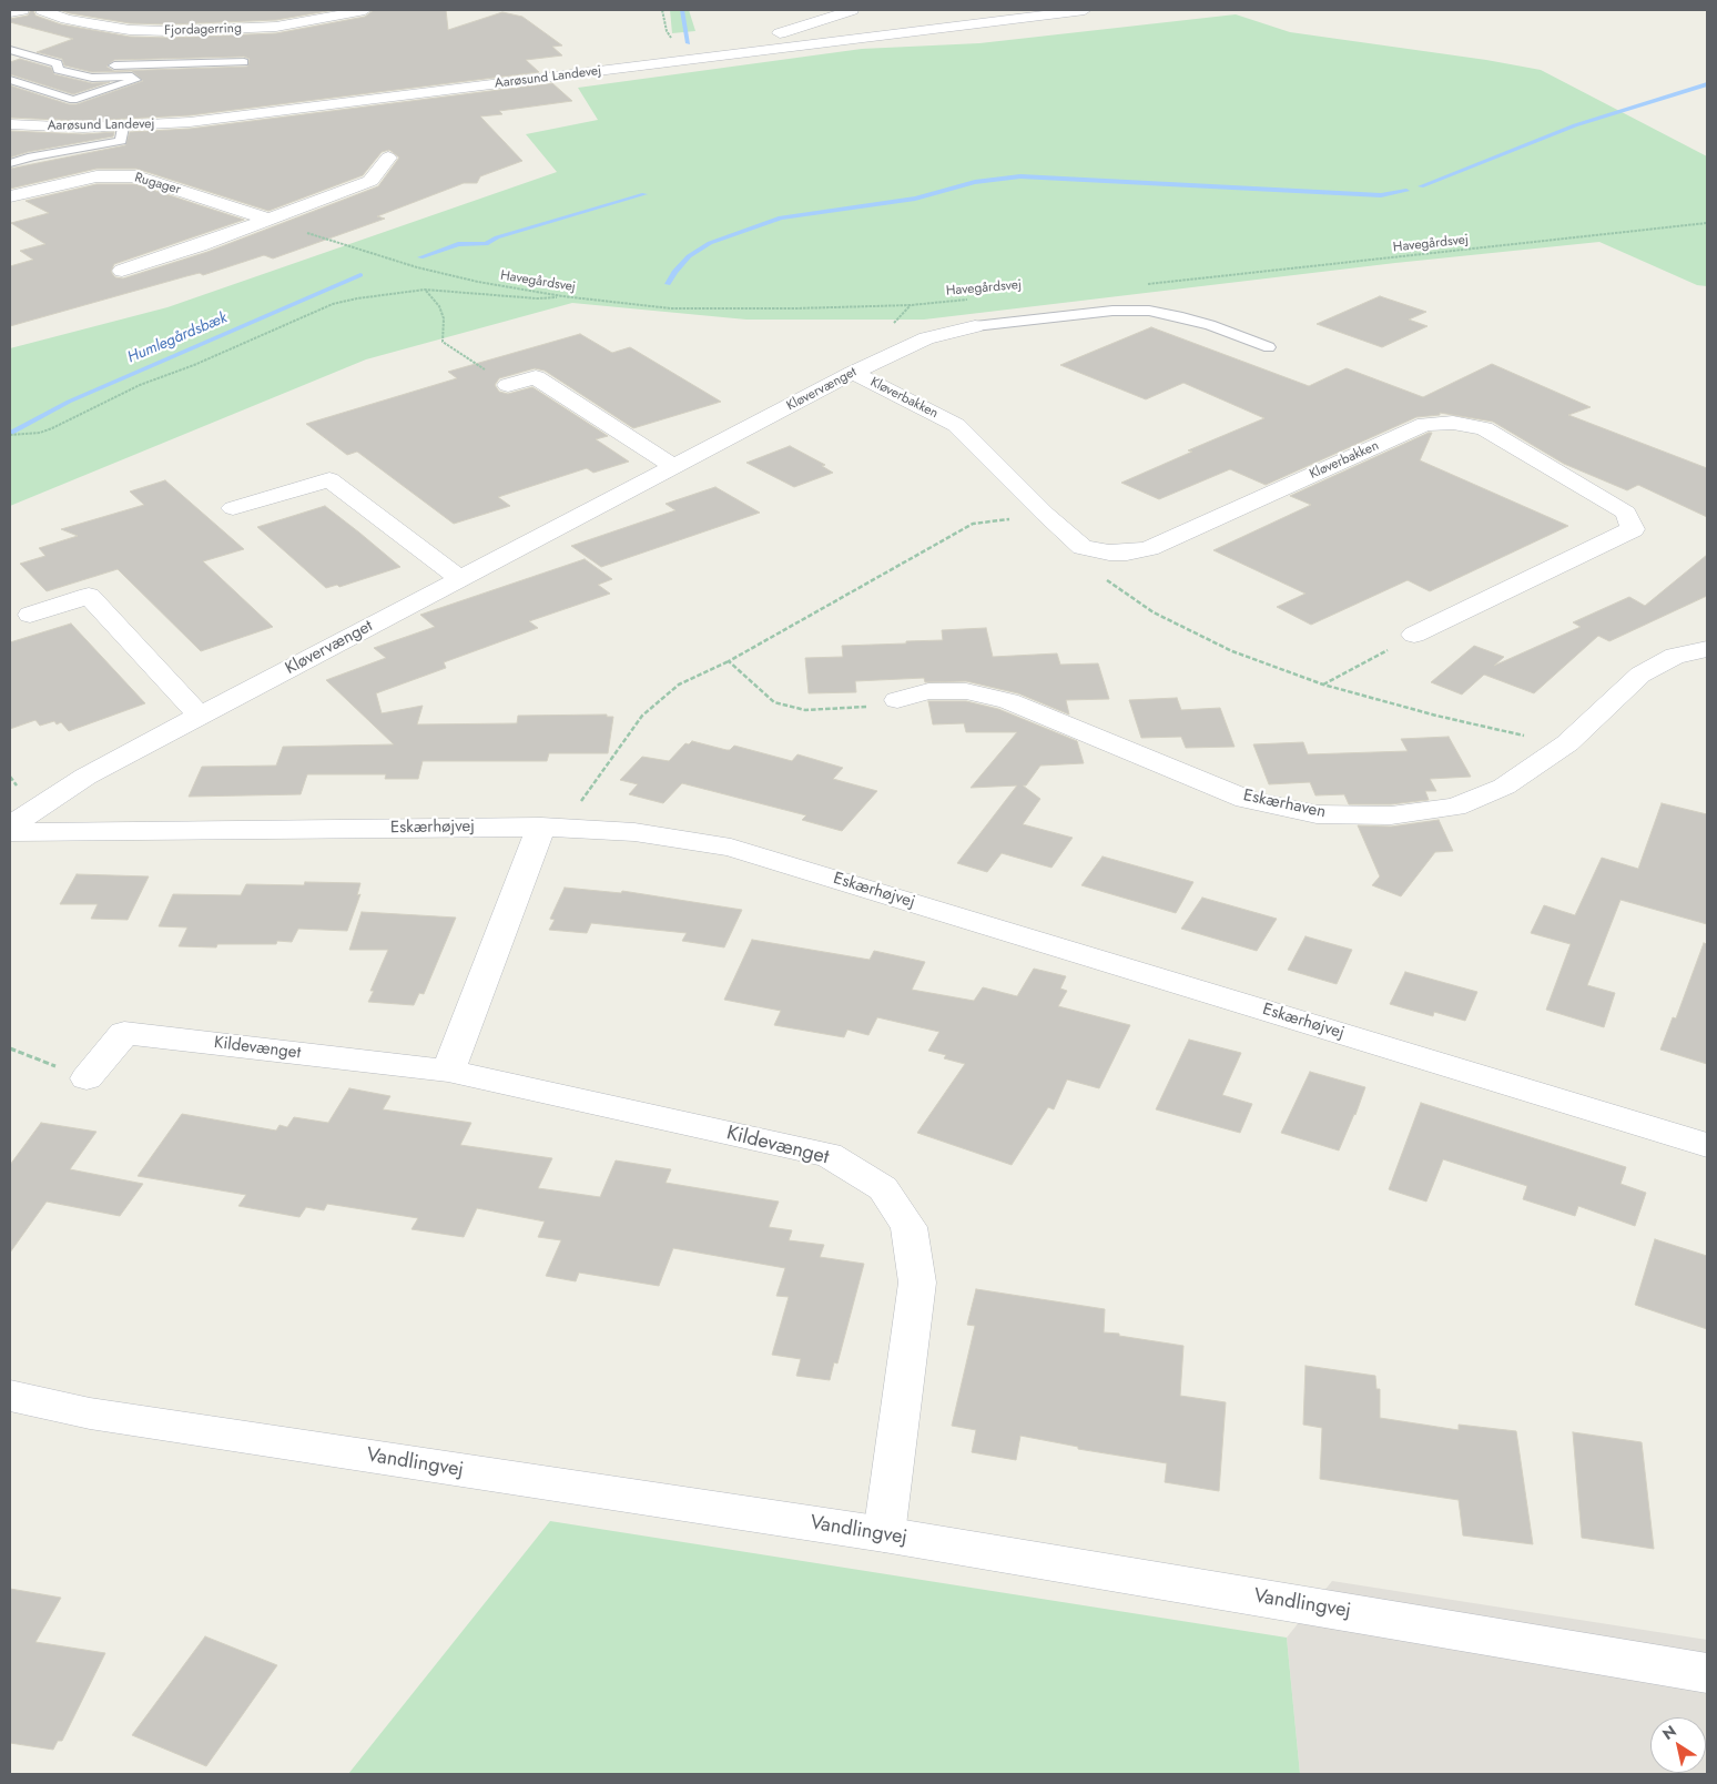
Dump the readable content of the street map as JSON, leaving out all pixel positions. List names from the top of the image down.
{
  "streets": {
    "street": [
      "Fjordagerring",
      "Aarøsund Landevej",
      "Rugager",
      "Kløvervænget",
      "Kløverbakken",
      "Eskærhaven",
      "Eskærhøjvej",
      "Kildevænget",
      "Vandlingvej"
    ],
    "path": ["Havegårdsvej"]
  },
  "crossings": [
    ["Rugager", "Havegårdsvej"],
    ["Kløvervænget", "Kløverbakken"],
    ["Kildevænget", "Vandlingvej"]
  ],
  "water": ["Humlegårdsbæk"],
  "north": "top left"
}
